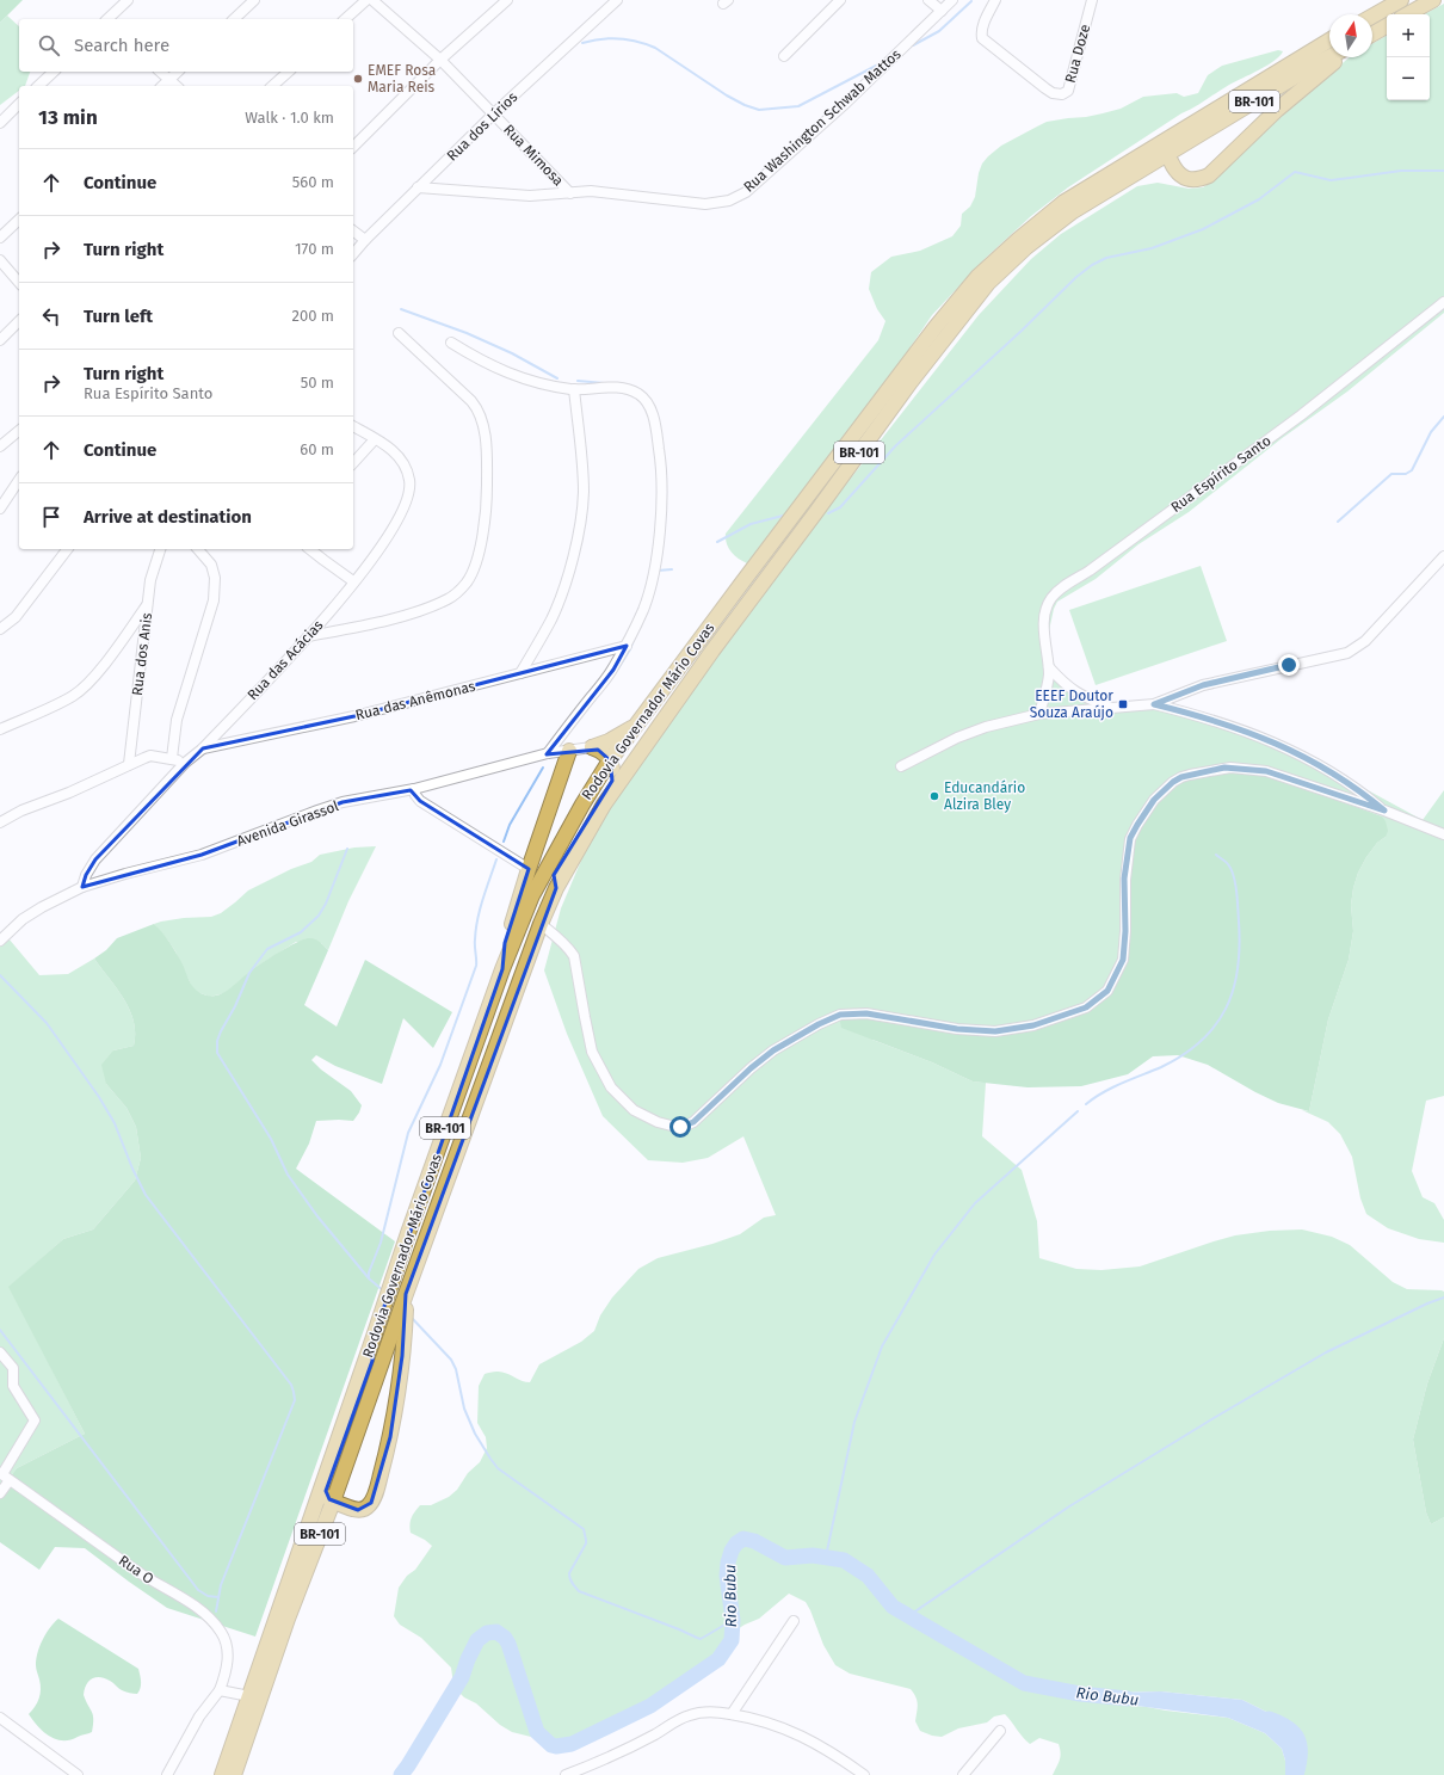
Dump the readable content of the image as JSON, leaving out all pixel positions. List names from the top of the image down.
{
  "streets": {
    "highway": ["BR-101", "Rodovia Governador Mário Covas"],
    "street": [
      "Rua Doze",
      "Rua Washington Schwab Mattos",
      "Rua dos Lírios",
      "Rua Mimosa",
      "Rua Espírito Santo",
      "Rua dos Anis",
      "Rua das Acácias",
      "Rua das Anêmonas",
      "Avenida Girassol",
      "Rua O"
    ]
  },
  "crossings": [
    ["Rua Washington Schwab Mattos", "Rua dos Lírios"],
    ["Rua Washington Schwab Mattos", "Rua Mimosa"],
    ["Rua dos Lírios", "Rua Mimosa"],
    ["Rua das Acácias", "Rua das Anêmonas"],
    ["Rua das Acácias", "Avenida Girassol"]
  ],
  "water": ["Rio Bubu"],
  "places": {
    "other": ["EMEF Rosa Maria Reis", "Educandário Alzira Bley"],
    "transit": ["EEEF Doutor Souza Araújo"]
  },
  "north": "top",
  "page": {
    "map_buttons": ["+", "−"],
    "search": "Search here",
    "heading": ["13 min", "Walk · 1.0 km"],
    "list": [
      ["Continue", "560 m"],
      ["Turn right", "170 m"],
      ["Turn left", "200 m"],
      ["Turn right", "Rua Espírito Santo", "50 m"],
      ["Continue", "60 m"],
      "Arrive at destination"
    ]
  }
}
